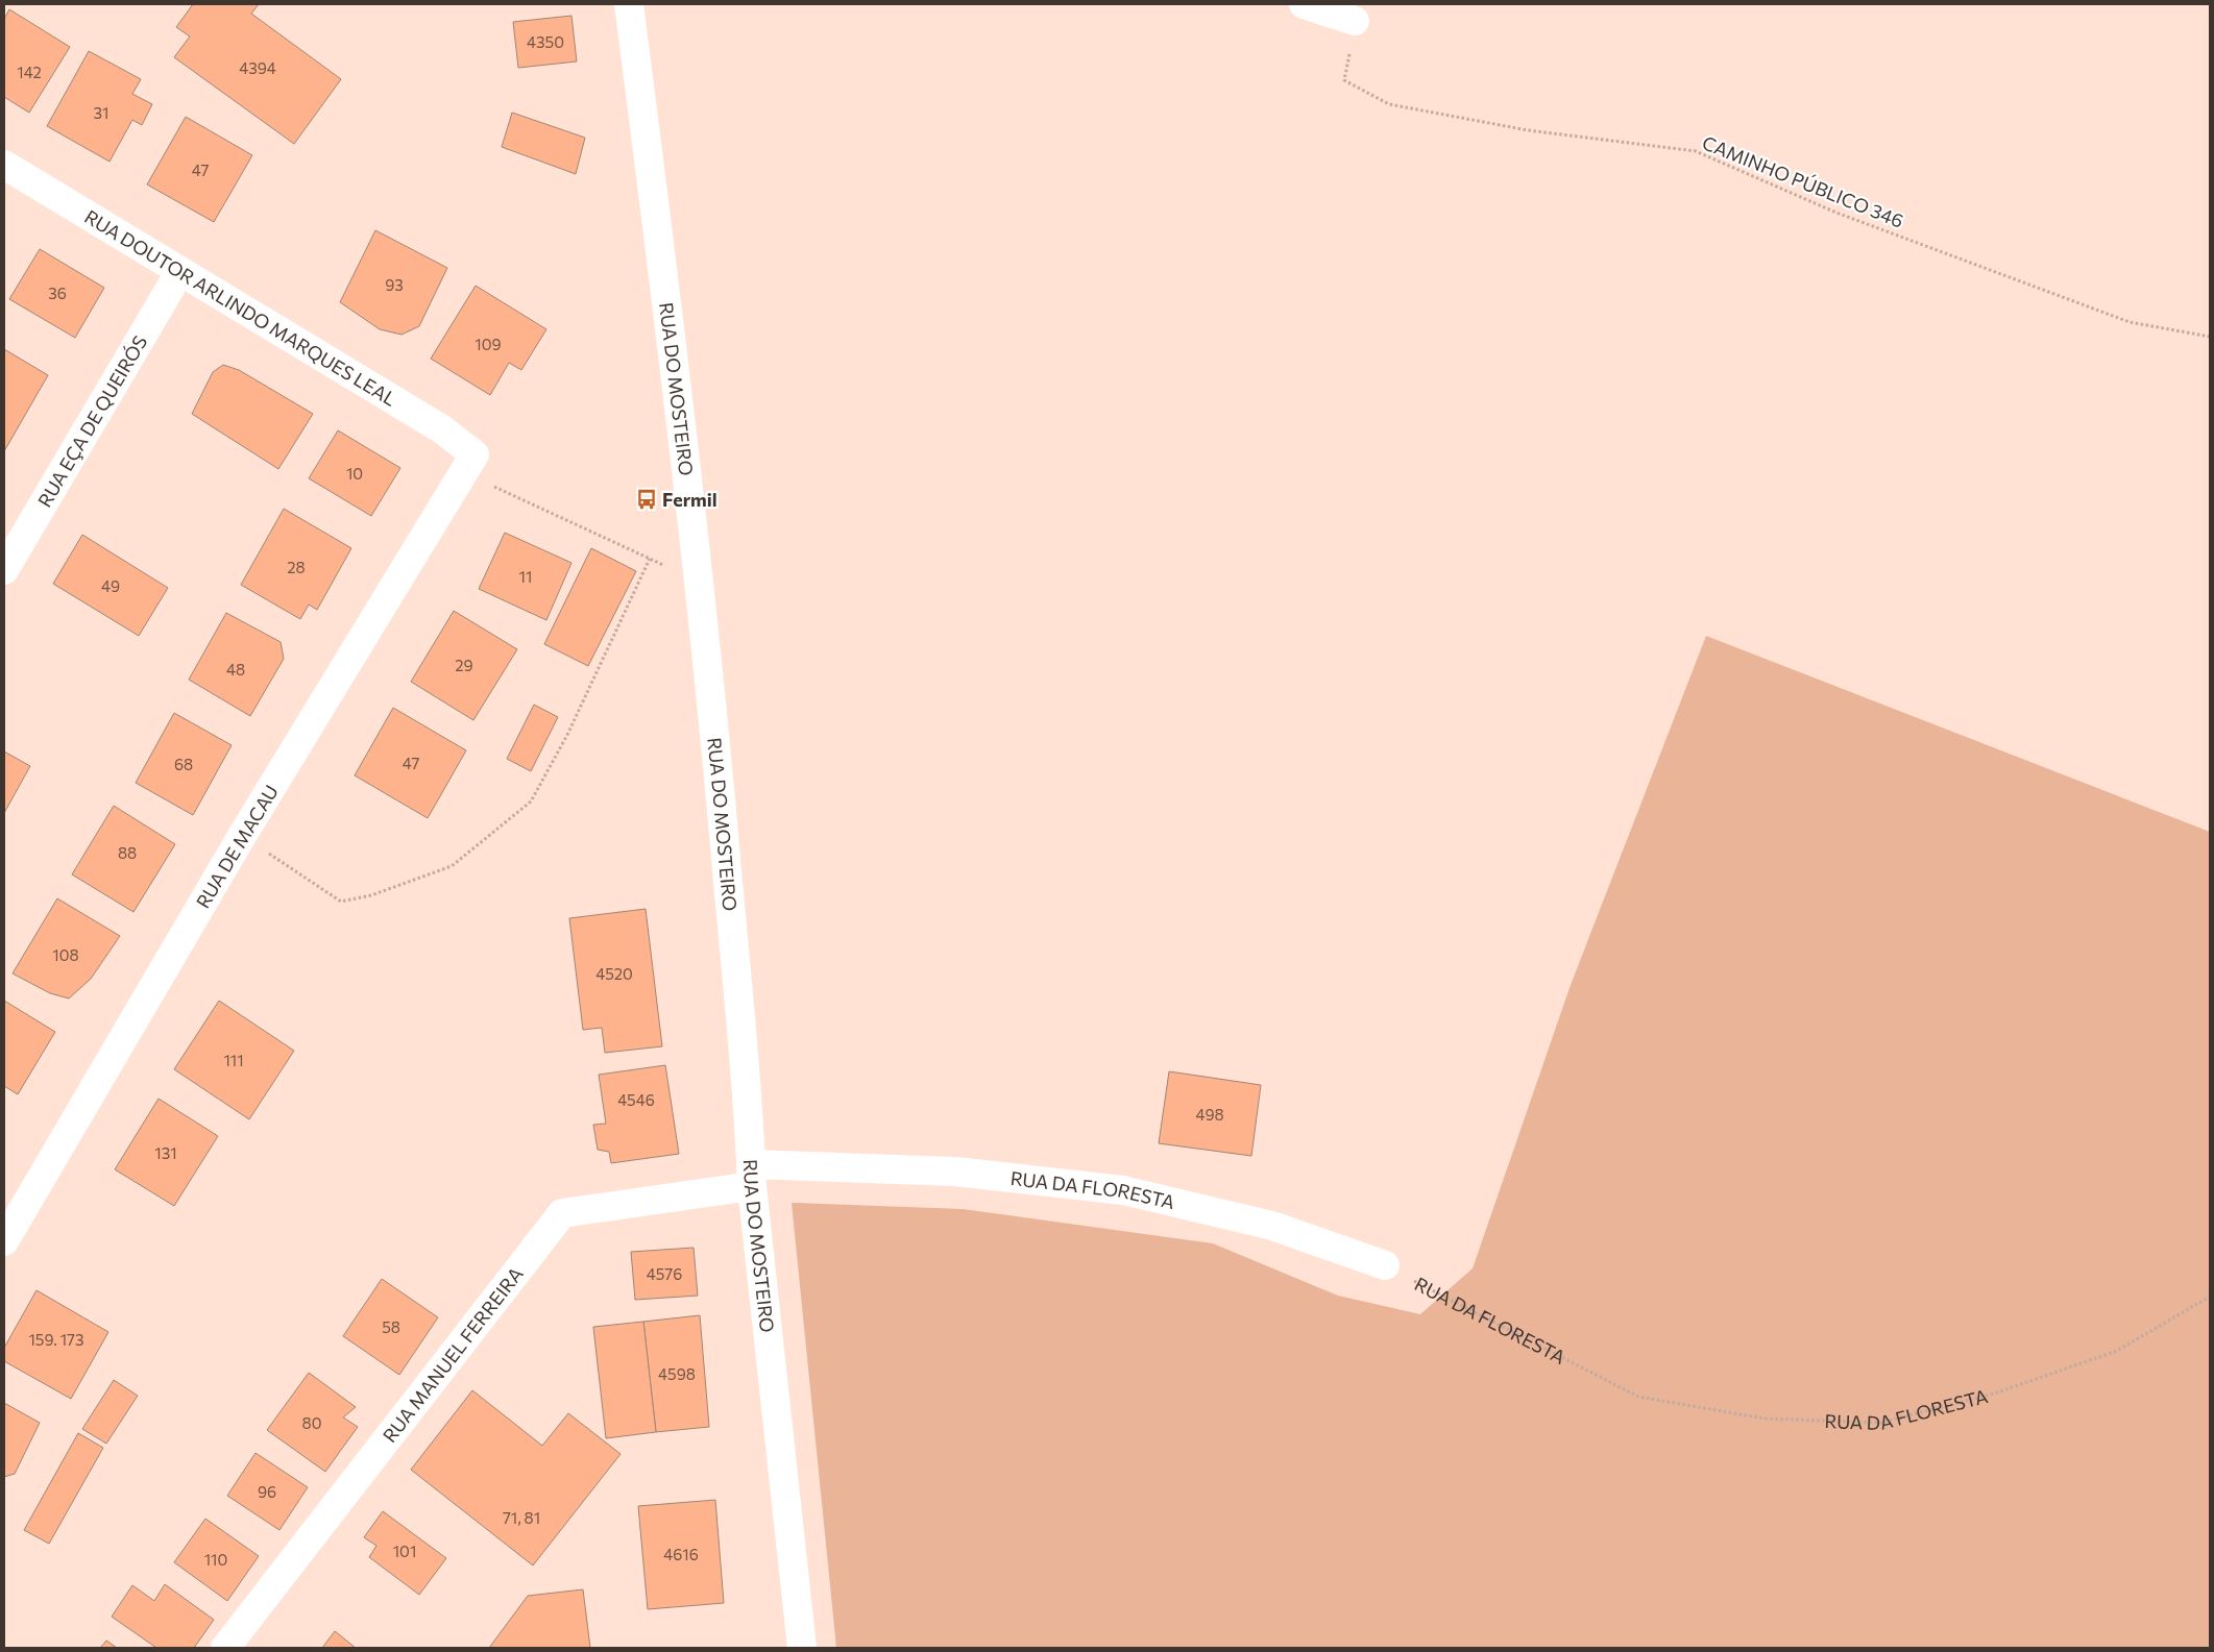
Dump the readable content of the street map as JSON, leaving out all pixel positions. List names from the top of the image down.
{
  "streets": {
    "street": [
      "RUA DOUTOR ARLINDO MARQUES LEAL",
      "RUA DO MOSTEIRO",
      "RUA EÇA DE QUEIRÓS",
      "RUA DE MACAU",
      "RUA DA FLORESTA",
      "RUA MANUEL FERREIRA"
    ],
    "path": ["CAMINHO PÚBLICO 346"]
  },
  "crossings": [
    ["RUA DOUTOR ARLINDO MARQUES LEAL", "RUA EÇA DE QUEIRÓS"],
    ["RUA DOUTOR ARLINDO MARQUES LEAL", "RUA DE MACAU"],
    ["RUA DO MOSTEIRO", "RUA DA FLORESTA"],
    ["RUA DO MOSTEIRO", "RUA MANUEL FERREIRA"],
    ["RUA DA FLORESTA", "RUA MANUEL FERREIRA"]
  ],
  "places": {
    "bus stop": ["Fermil"]
  },
  "house_numbers": [
    "4350",
    "4394",
    "142",
    "31",
    "47",
    "93",
    "36",
    "109",
    "10",
    "28",
    "11",
    "49",
    "29",
    "48",
    "47",
    "68",
    "88",
    "108",
    "4520",
    "111",
    "4546",
    "498",
    "131",
    "4576",
    "58",
    "159. 173",
    "4598",
    "80",
    "96",
    "71, 81",
    "101",
    "4616",
    "110"
  ]
}
